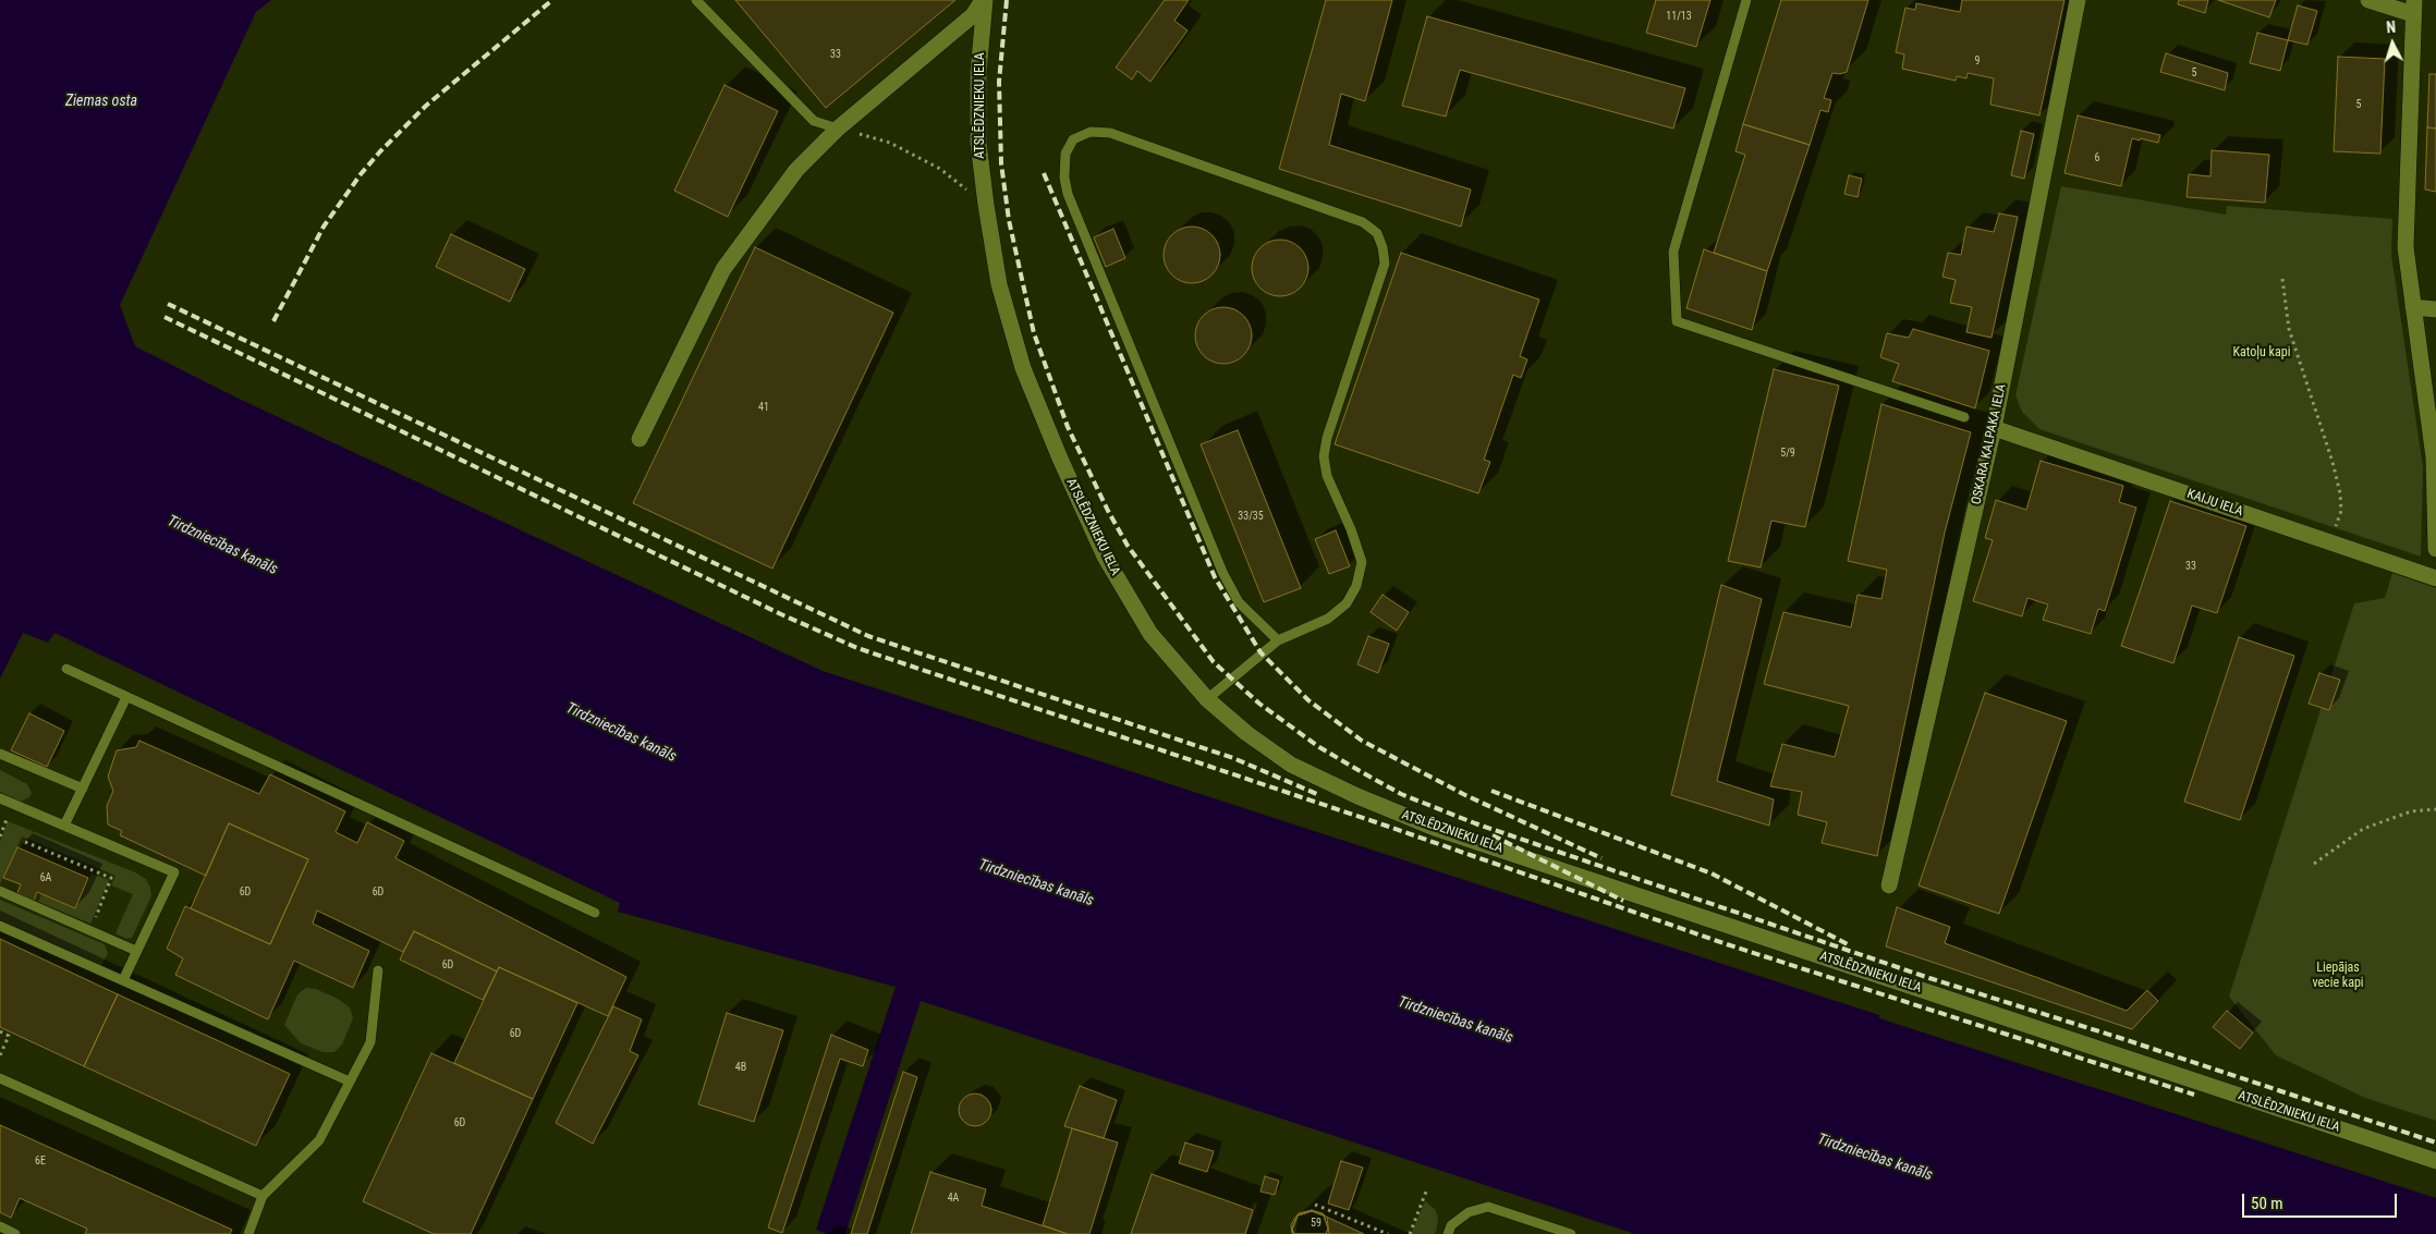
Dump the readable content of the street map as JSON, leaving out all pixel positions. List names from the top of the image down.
{
  "streets": {
    "street": ["ATSLĒDZNIEKU IELA", "OSKARA KALPAKA IELA", "KAIJU IELA"]
  },
  "crossings": [
    ["OSKARA KALPAKA IELA", "KAIJU IELA"]
  ],
  "water": ["Ziemas osta", "Tirdzniecības kanāls"],
  "parks": ["Katoļu kapi", "Liepājas vecie kapi"],
  "house_numbers": [
    "11/13",
    "33",
    "9",
    "5",
    "5",
    "6",
    "41",
    "5/9",
    "33/35",
    "33",
    "6A",
    "6D",
    "6D",
    "6D",
    "6D",
    "4B",
    "6D",
    "6E",
    "4A",
    "59"
  ],
  "scale_bar": "50 m",
  "north": "top"
}
